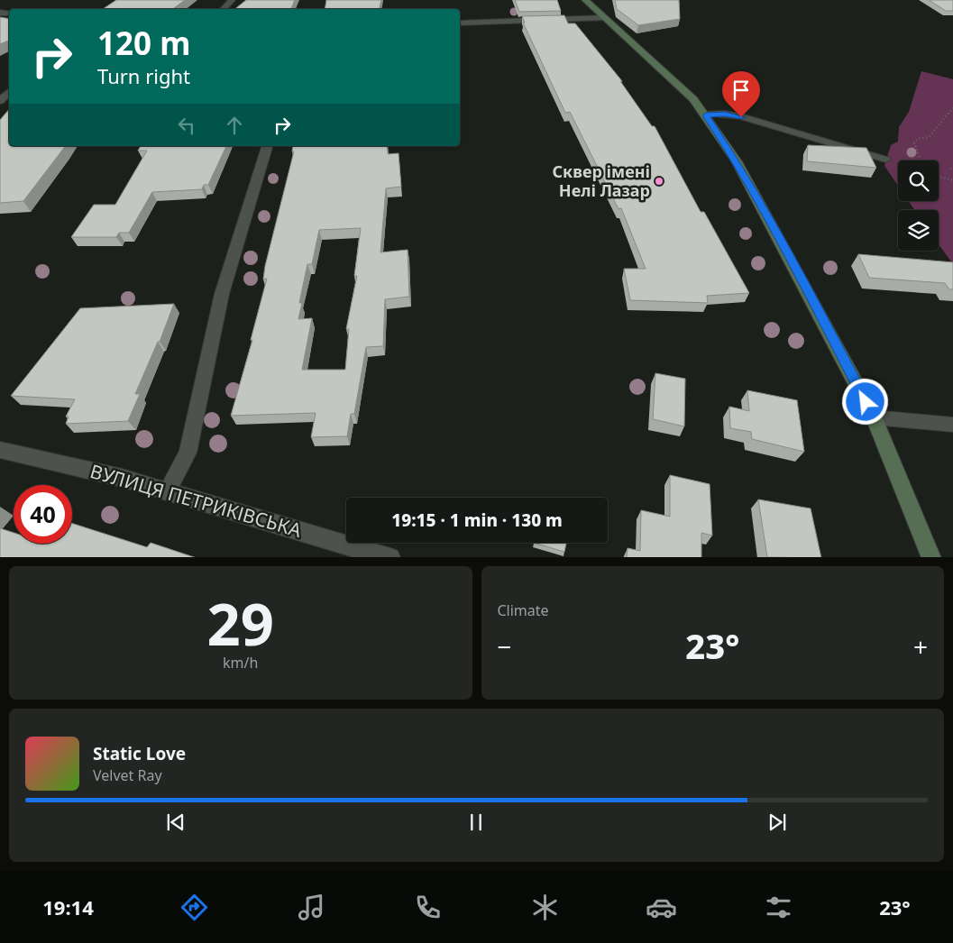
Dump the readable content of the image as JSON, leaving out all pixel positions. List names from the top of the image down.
{
  "streets": {
    "street": ["ВУЛИЦЯ ПЕТРИКІВСЬКА"]
  },
  "places": ["Сквер імені Нелі Лазар"],
  "page": {
    "turn": ["120 m", "Turn right"],
    "limit": "40",
    "trip": "19:15 · 1 min · 130 m",
    "tile": [
      ["29", "km/h"],
      "Climate"
    ],
    "heat": ["−", "23°", "+"],
    "song": ["Static Love", "Velvet Ray"],
    "tabs": ["19:14", "23°"]
  }
}
